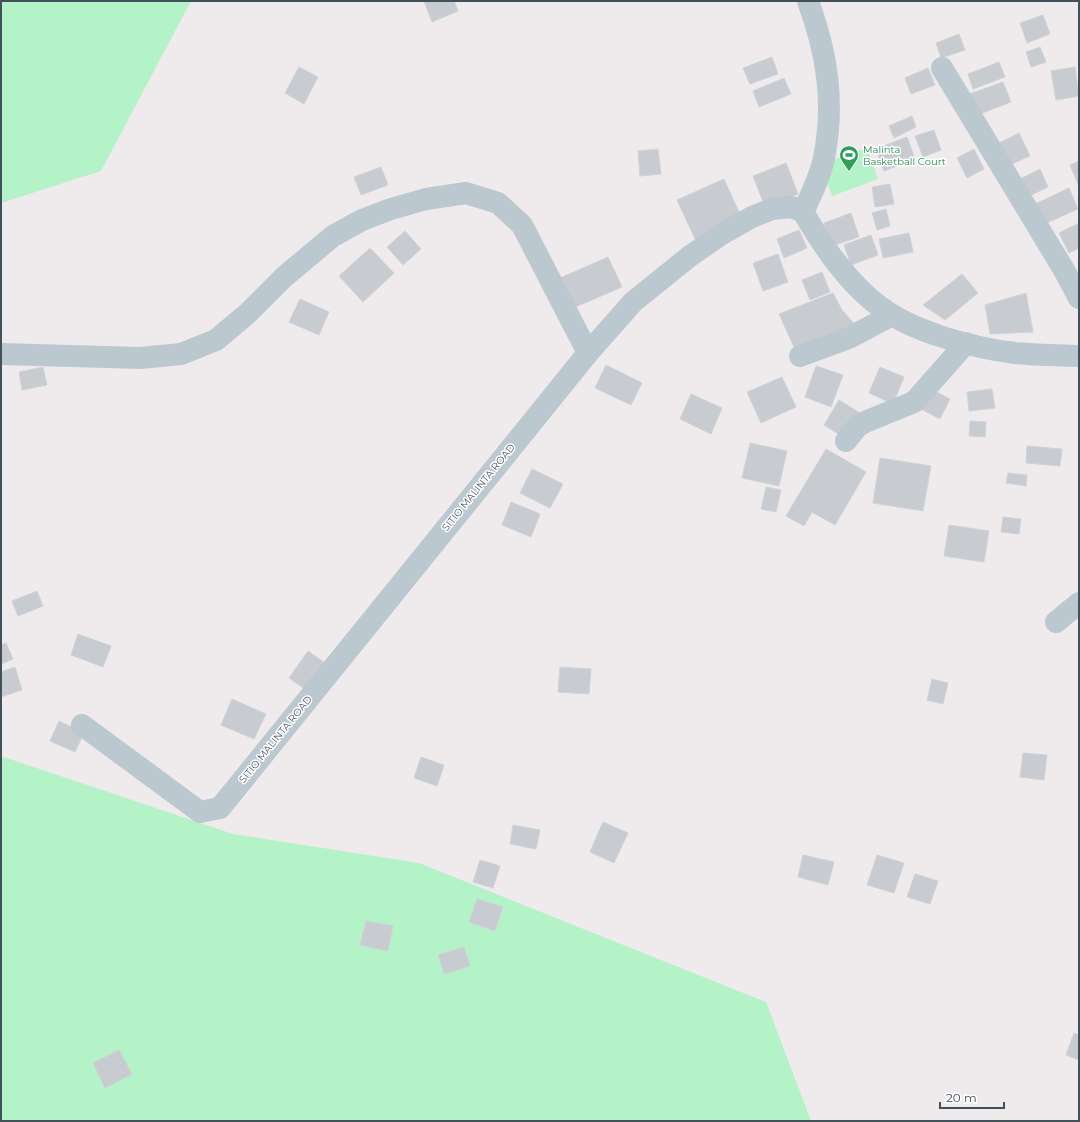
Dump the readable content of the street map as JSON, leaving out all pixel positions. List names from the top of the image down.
{
  "streets": {
    "street": ["SITIO MALINTA ROAD"]
  },
  "places": {
    "sports": ["Malinta Basketball Court"]
  },
  "scale_bar": "20 m"
}
